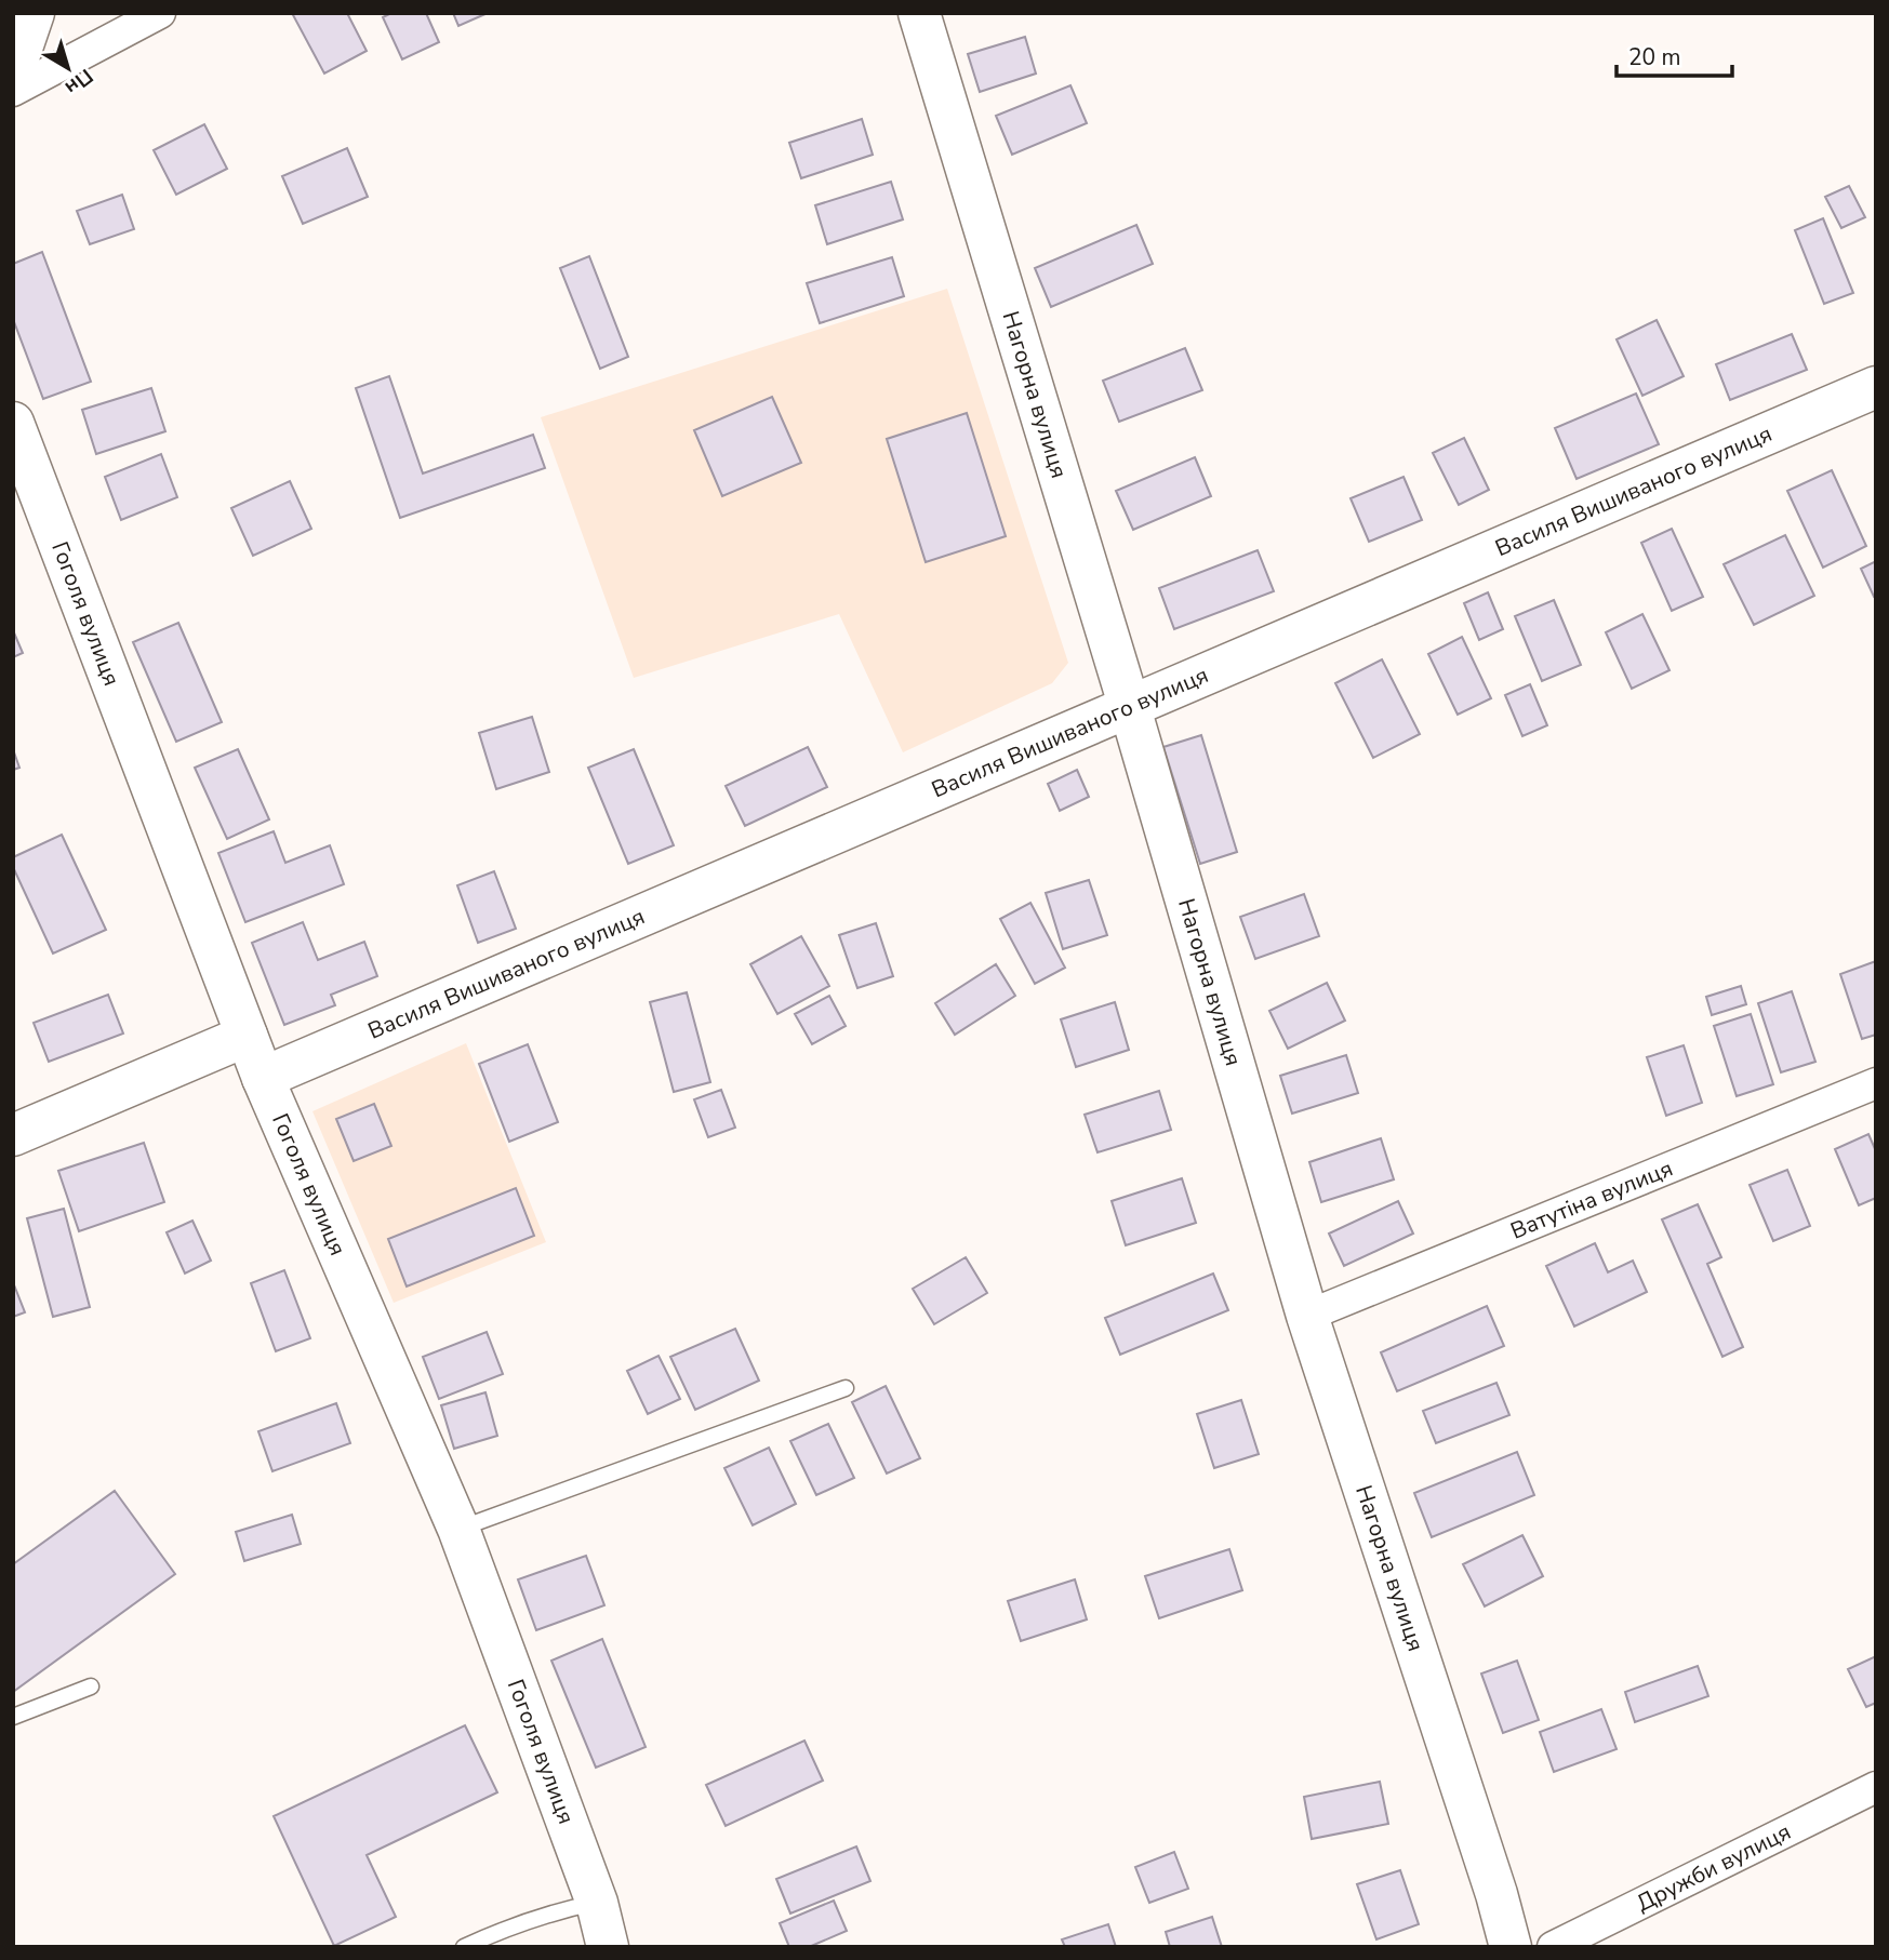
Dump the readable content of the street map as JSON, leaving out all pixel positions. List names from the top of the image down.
{
  "streets": {
    "main road": ["Нагорна вулиця", "Василя Вишиваного вулиця", "Гоголя вулиця"],
    "street": ["Ватутіна вулиця", "Дружби вулиця"]
  },
  "crossings": [
    ["Нагорна вулиця", "Василя Вишиваного вулиця"],
    ["Нагорна вулиця", "Ватутіна вулиця"],
    ["Василя Вишиваного вулиця", "Гоголя вулиця"]
  ],
  "scale_bar": "20 m",
  "north": "bottom right"
}
